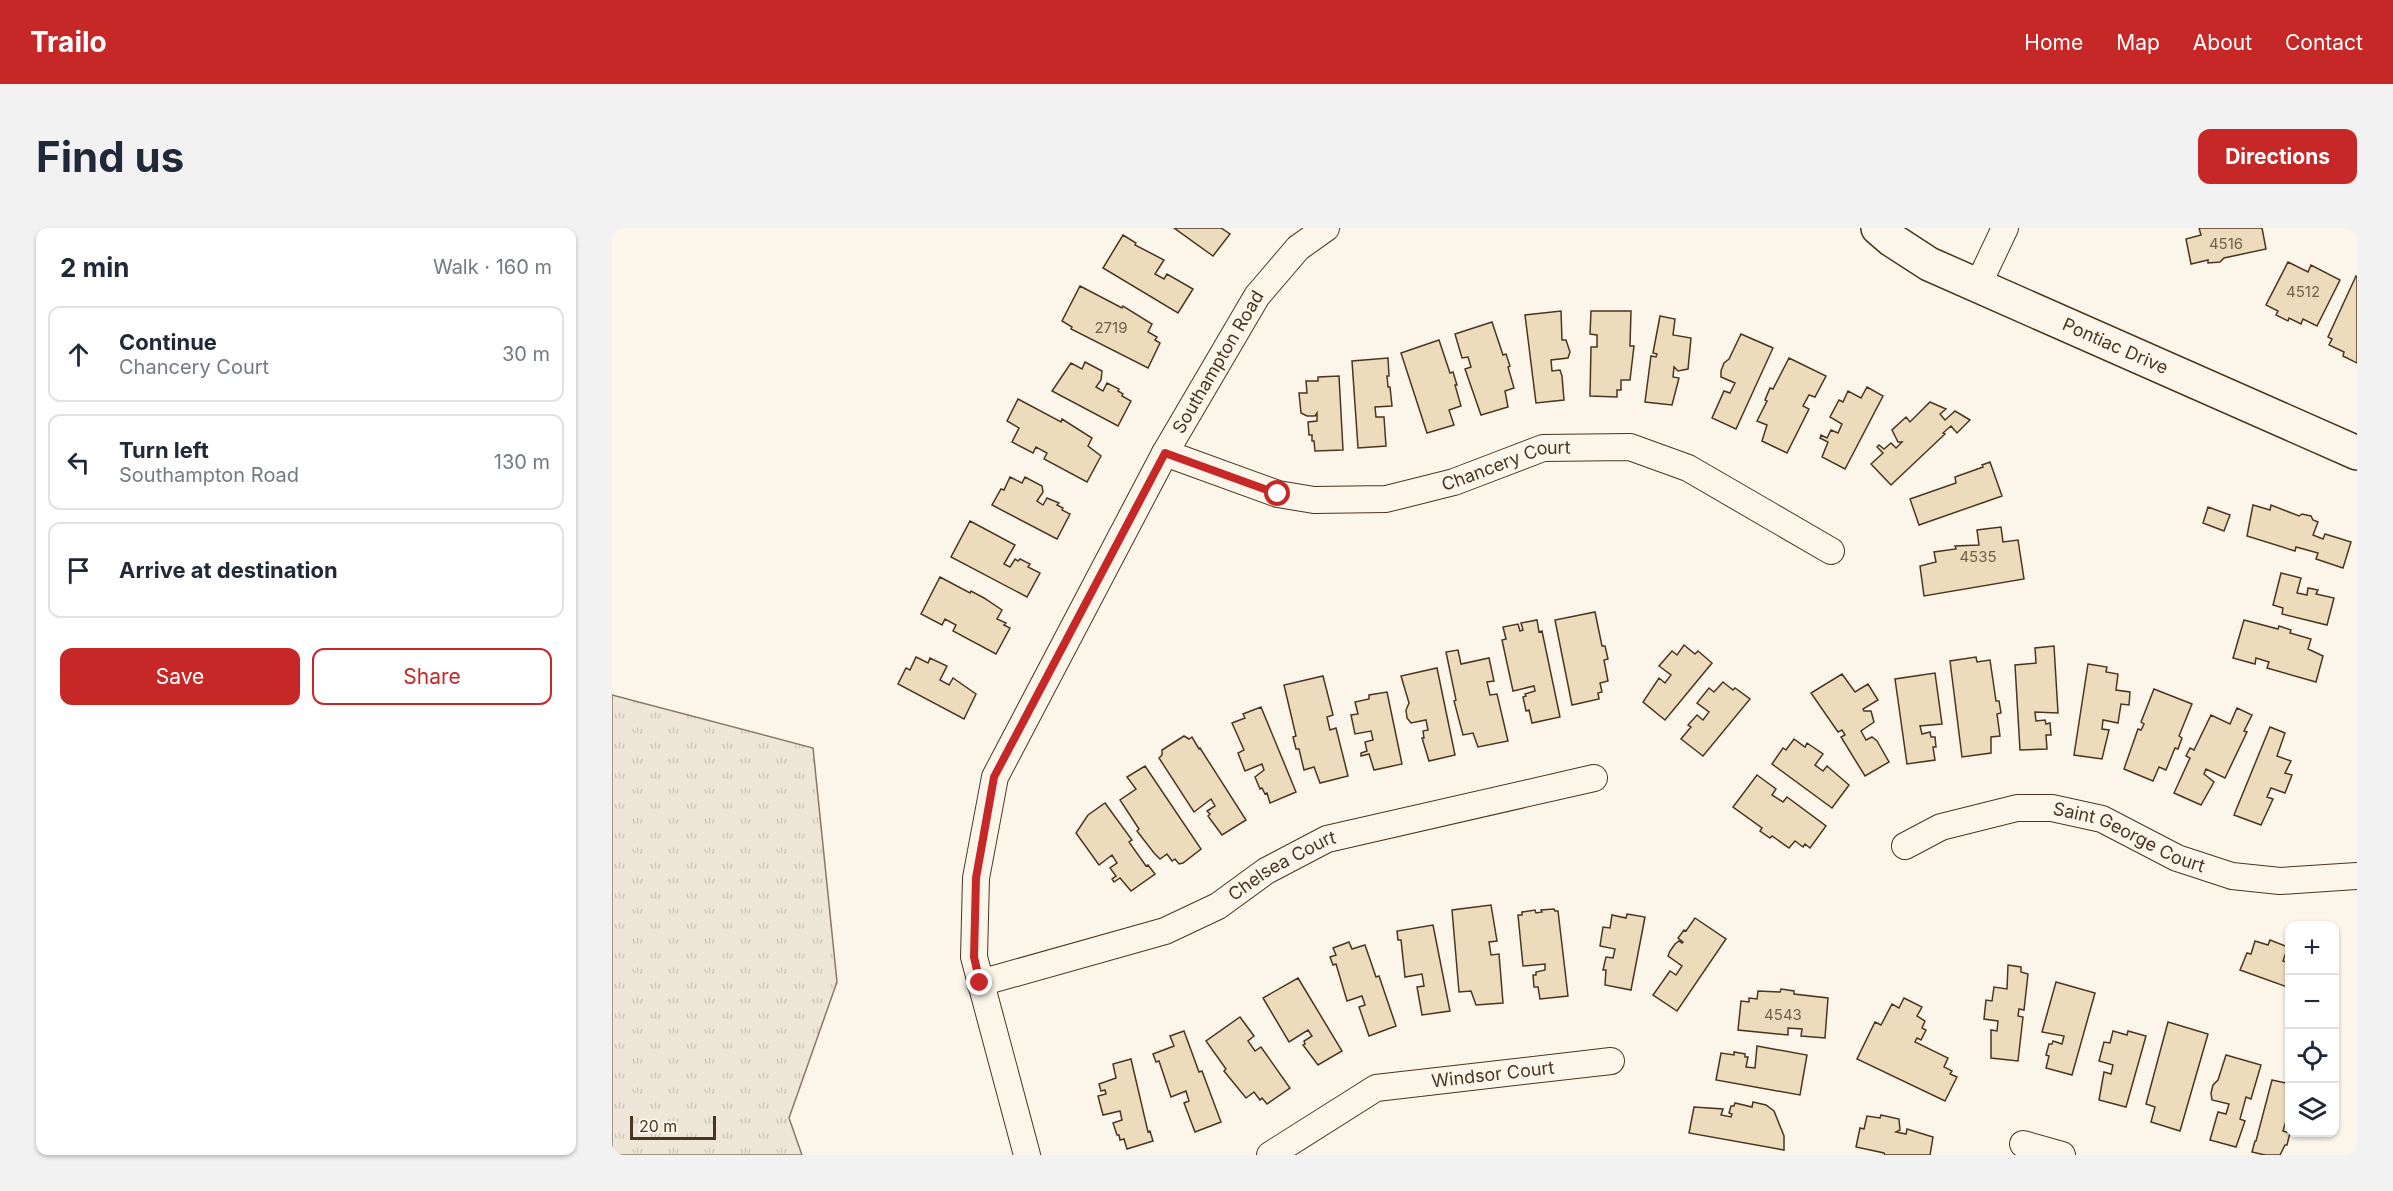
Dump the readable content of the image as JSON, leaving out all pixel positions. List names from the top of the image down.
{
  "streets": {
    "main road": ["Pontiac Drive"],
    "street": [
      "Southampton Road",
      "Chancery Court",
      "Saint George Court",
      "Chelsea Court",
      "Windsor Court"
    ]
  },
  "crossings": [
    ["Southampton Road", "Chancery Court"],
    ["Southampton Road", "Chelsea Court"]
  ],
  "house_numbers": [
    "4516",
    "4512",
    "2719",
    "4535",
    "4543"
  ],
  "scale_bar": "20 m",
  "page": {
    "header": "Trailo",
    "nav": [
      "Home",
      "Map",
      "About",
      "Contact"
    ],
    "buttons": [
      "Directions",
      ["Save", "Share"]
    ],
    "title": "Find us",
    "heading": ["2 min", "Walk · 160 m"],
    "list": [
      ["Continue", "Chancery Court", "30 m"],
      ["Turn left", "Southampton Road", "130 m"],
      "Arrive at destination"
    ],
    "map_buttons": ["+", "−"],
    "scale": "20 m"
  }
}
